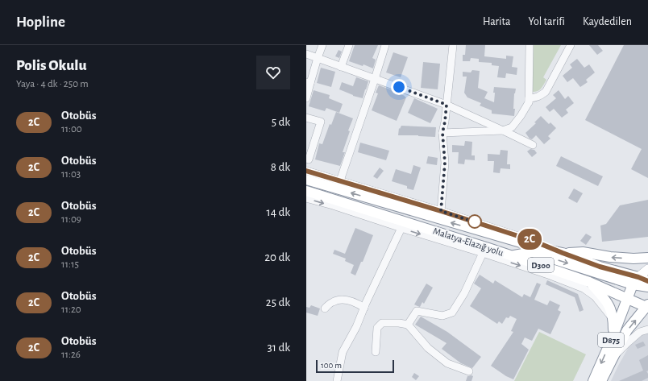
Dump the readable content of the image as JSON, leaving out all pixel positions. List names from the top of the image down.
{
  "streets": {
    "highway": ["Malatya-Elazığ yolu", "D300", "D875"]
  },
  "crossings": [
    ["Malatya-Elazığ yolu", "D300"],
    ["Malatya-Elazığ yolu", "D875"]
  ],
  "lines": ["bus line 2C"],
  "scale_bar": "100 m",
  "page": {
    "header": "Hopline",
    "nav": ["Harita", "Yol tarifi", "Kaydedilen"],
    "heading": ["Polis Okulu", "Yaya · 4 dk · 250 m"],
    "on_map": "2C",
    "list": [
      {
        "mark": "2C",
        "name": "Otobüs",
        "note": "11:00",
        "value": "5 dk"
      },
      {
        "mark": "2C",
        "name": "Otobüs",
        "note": "11:03",
        "value": "8 dk"
      },
      {
        "mark": "2C",
        "name": "Otobüs",
        "note": "11:09",
        "value": "14 dk"
      },
      {
        "mark": "2C",
        "name": "Otobüs",
        "note": "11:15",
        "value": "20 dk"
      },
      {
        "mark": "2C",
        "name": "Otobüs",
        "note": "11:20",
        "value": "25 dk"
      },
      {
        "mark": "2C",
        "name": "Otobüs",
        "note": "11:26",
        "value": "31 dk"
      }
    ],
    "scale": "100 m"
  }
}
